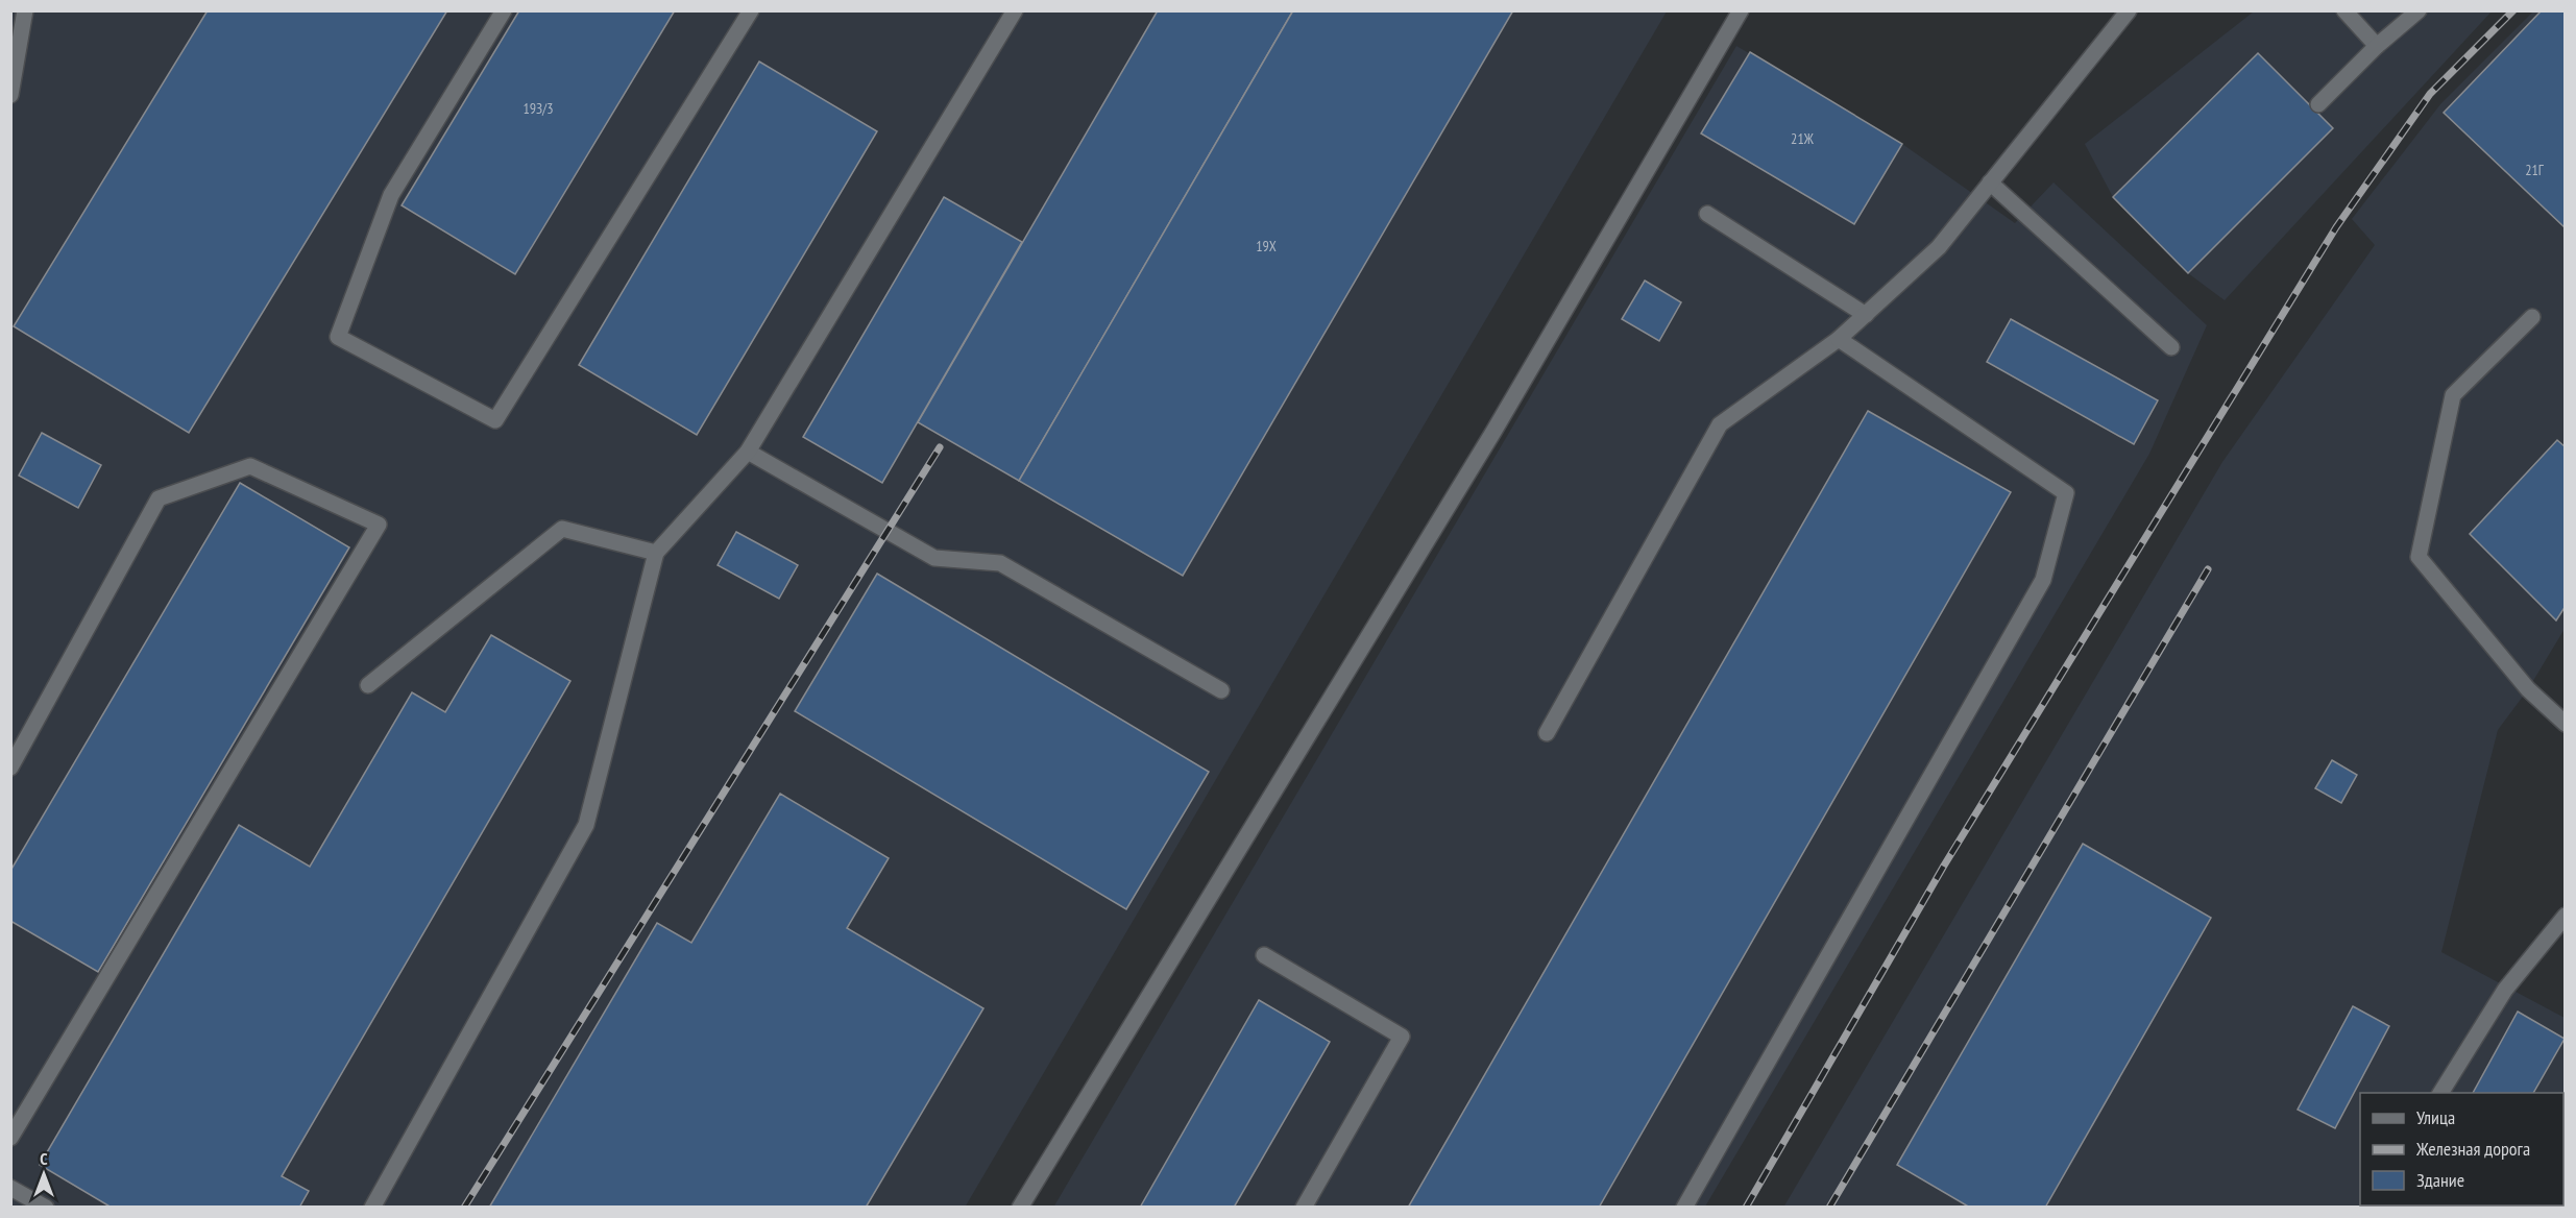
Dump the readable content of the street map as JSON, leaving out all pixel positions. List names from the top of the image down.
{
  "house_numbers": [
    "19З/3",
    "21Ж",
    "21Г",
    "19Х"
  ],
  "legend": ["Улица", "Железная дорога", "Здание"],
  "north": "top"
}
